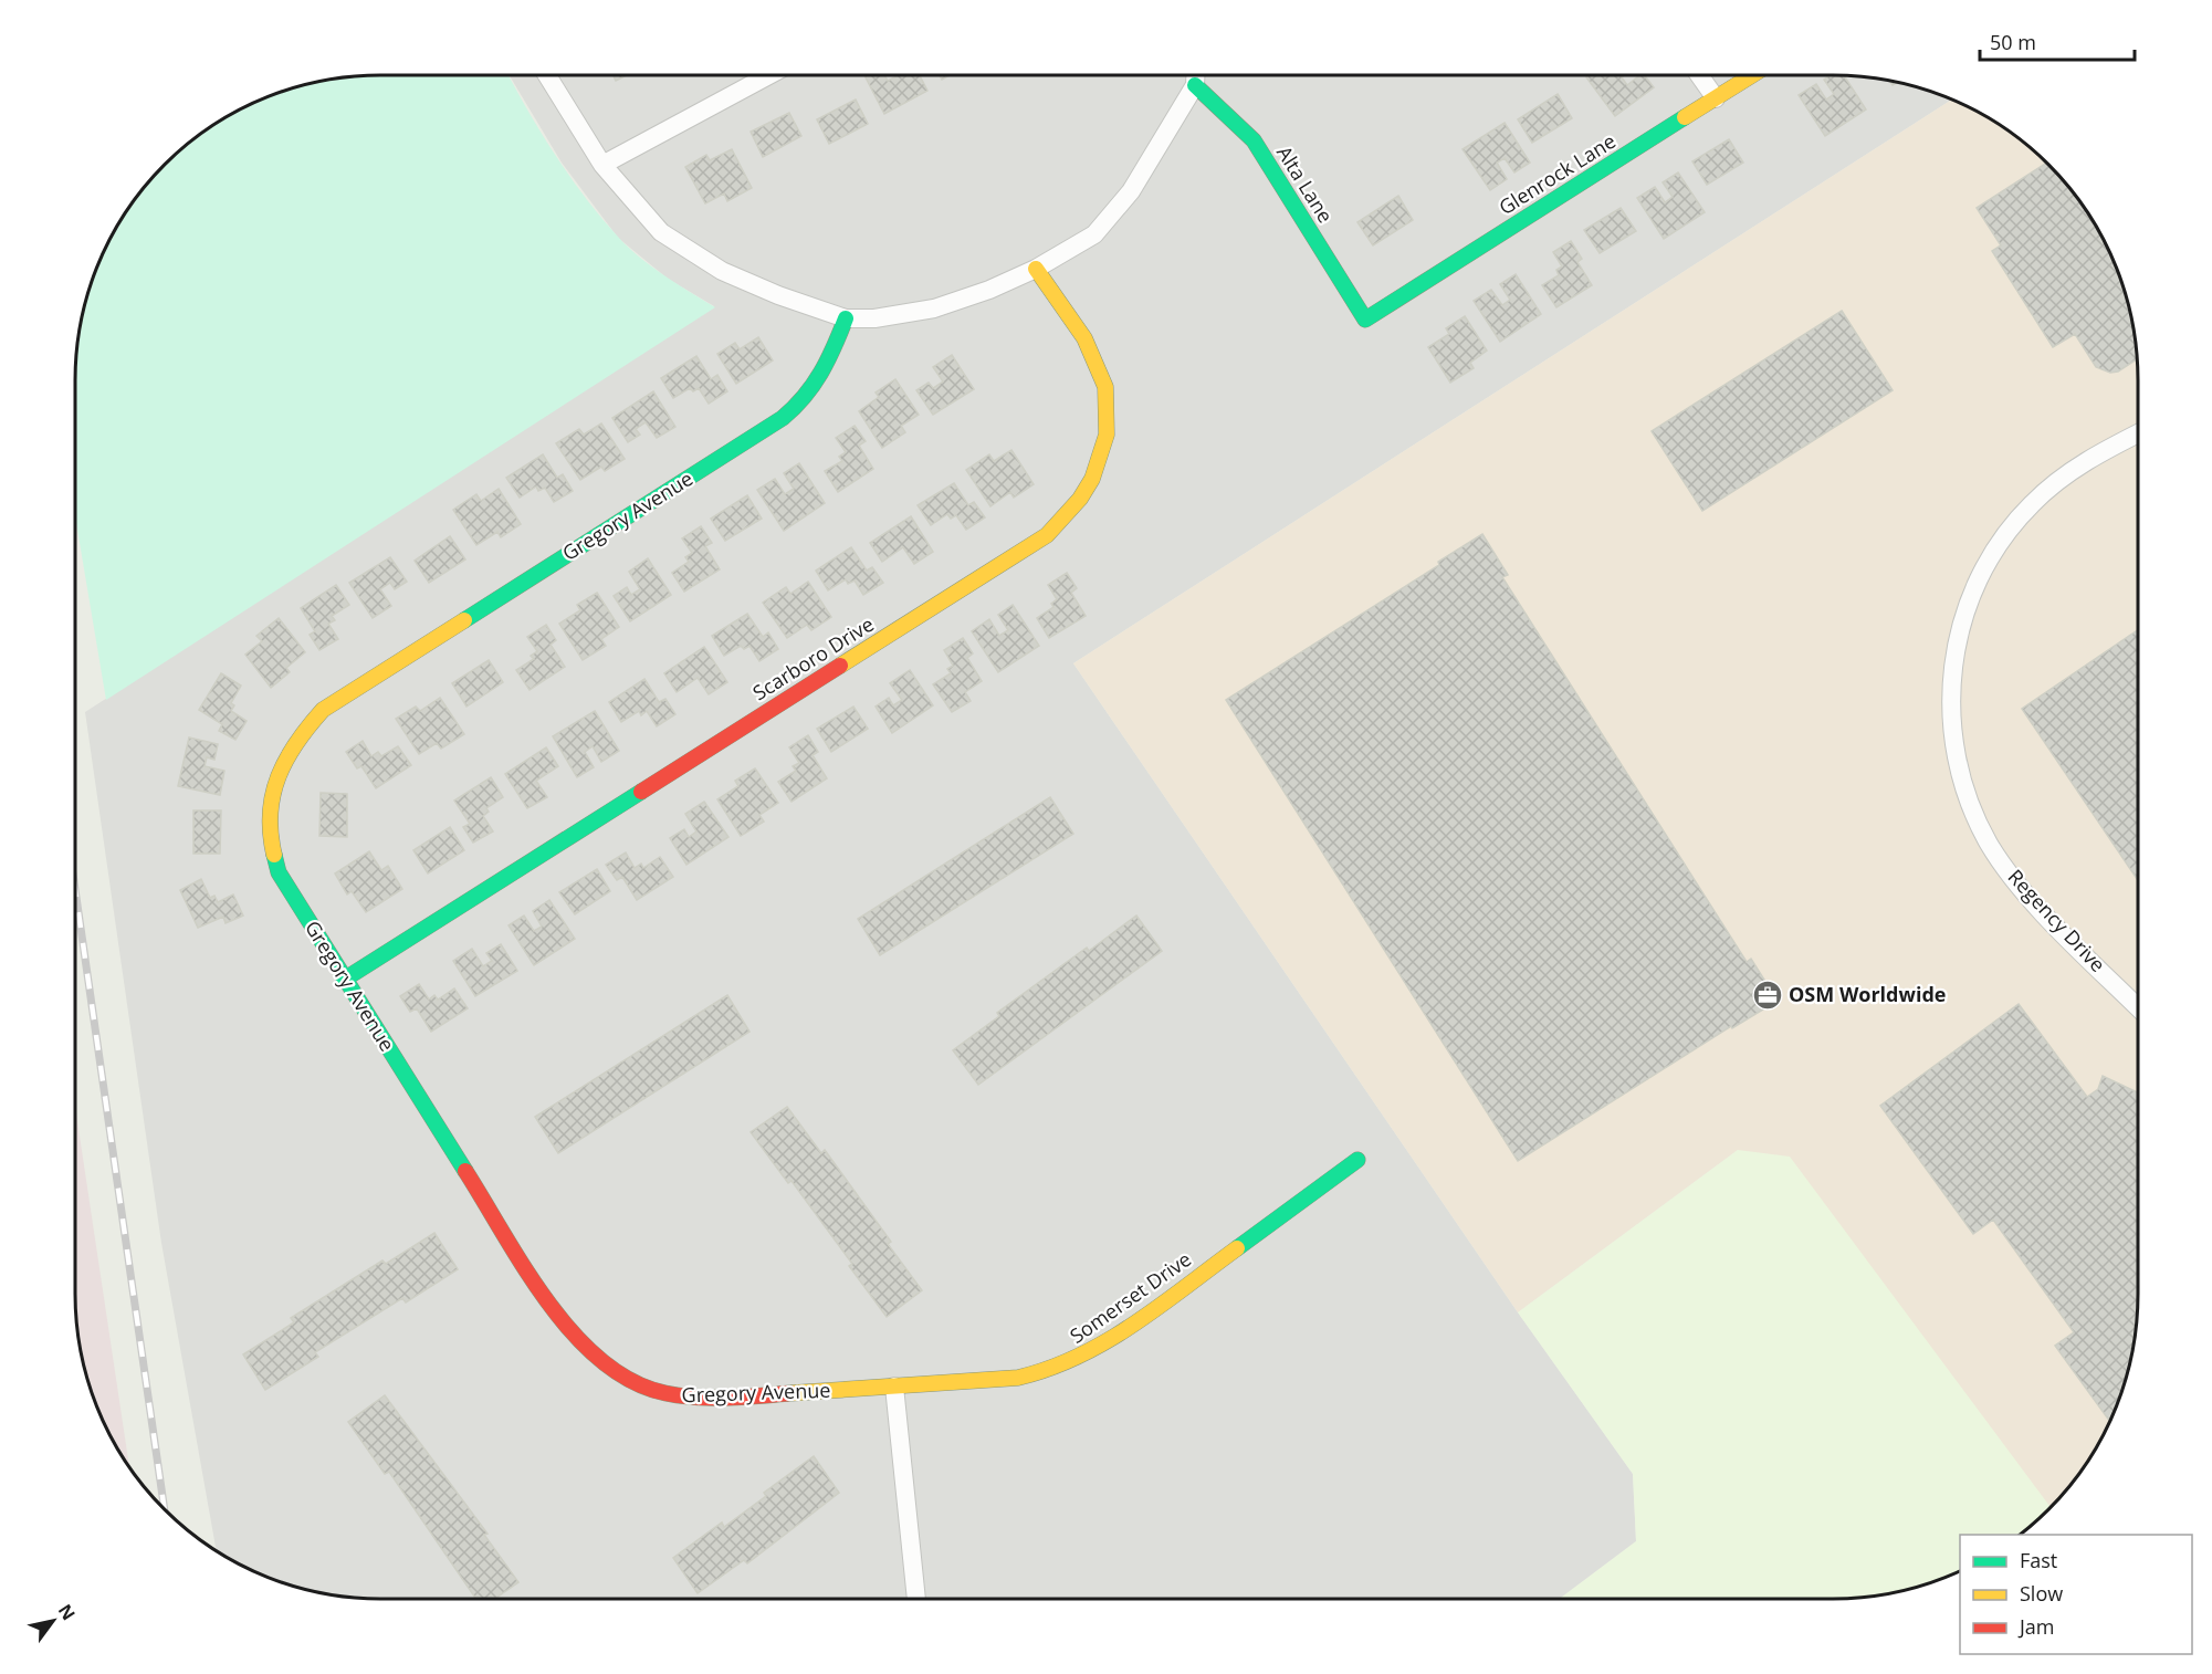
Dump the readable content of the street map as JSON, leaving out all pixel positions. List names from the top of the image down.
{
  "streets": {
    "street": [
      "Glenrock Lane",
      "Alta Lane",
      "Gregory Avenue",
      "Scarboro Drive",
      "Regency Drive",
      "Somerset Drive"
    ]
  },
  "crossings": [
    ["Glenrock Lane", "Alta Lane"],
    ["Gregory Avenue", "Scarboro Drive"],
    ["Gregory Avenue", "Somerset Drive"]
  ],
  "places": {
    "office": ["OSM Worldwide"]
  },
  "legend": ["Fast", "Slow", "Jam"],
  "scale_bar": "50 m",
  "north": "top right"
}
